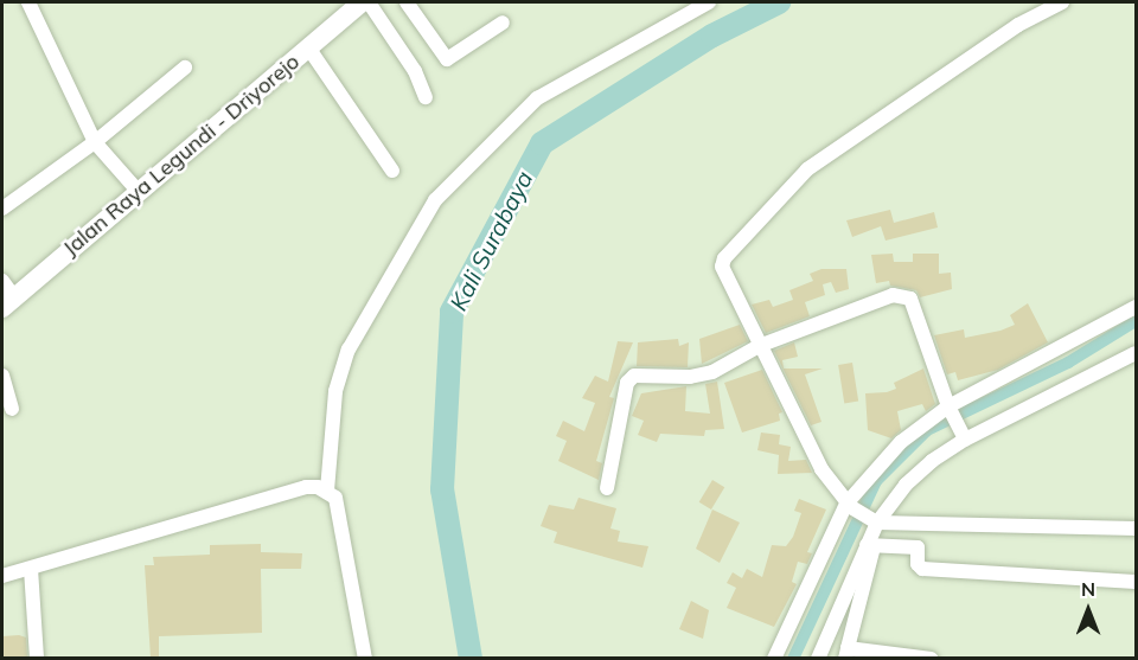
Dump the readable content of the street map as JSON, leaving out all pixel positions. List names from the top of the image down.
{
  "streets": {
    "main road": ["Jalan Raya Legundi - Driyorejo"]
  },
  "water": ["Kali Surabaya"],
  "north": "top"
}
